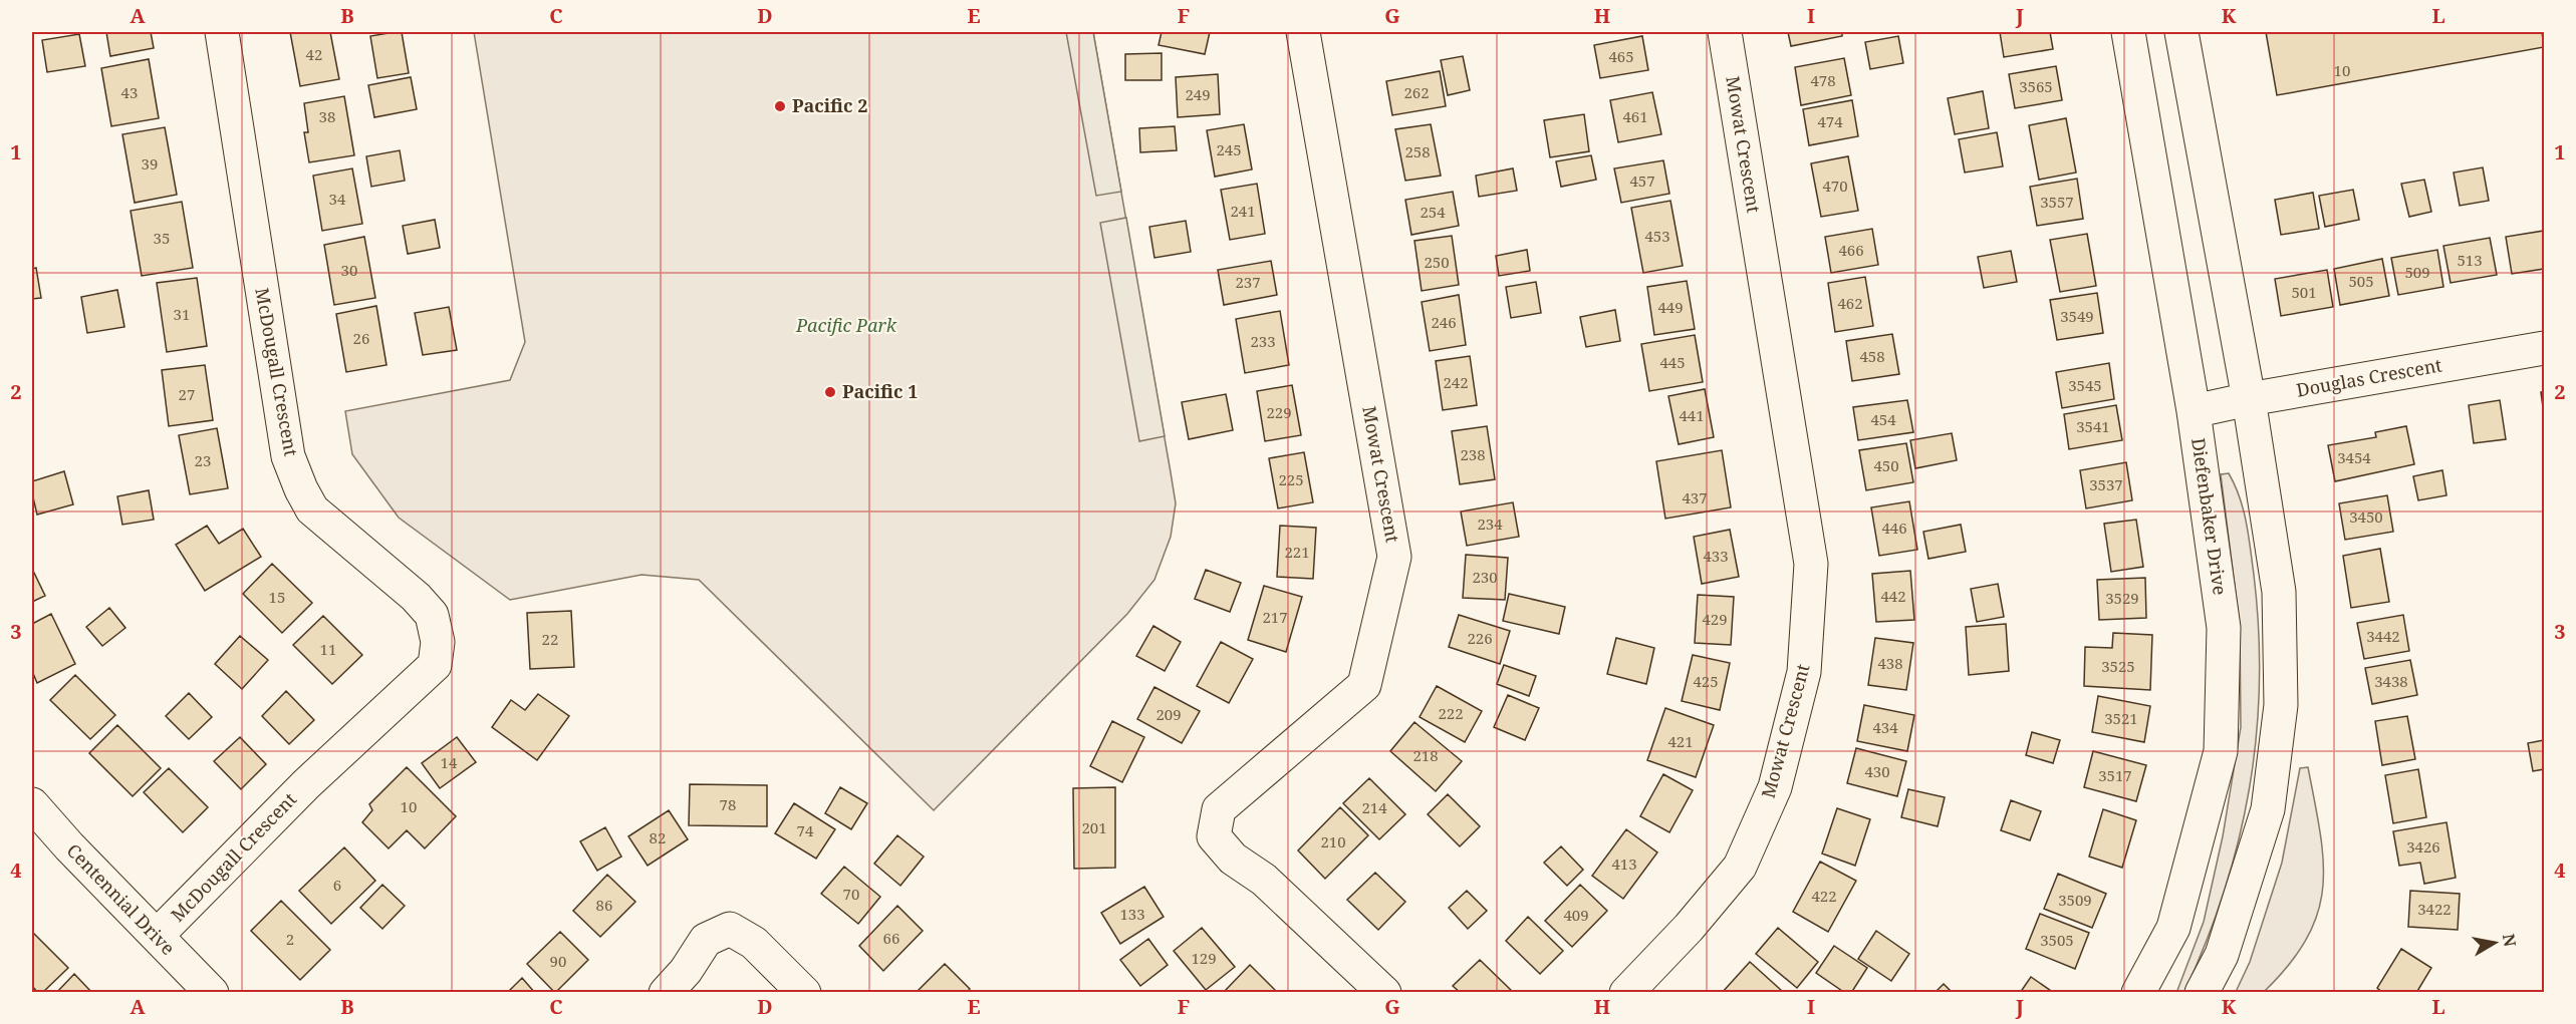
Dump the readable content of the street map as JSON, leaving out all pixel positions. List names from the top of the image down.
{
  "streets": {
    "street": [
      "Mowat Crescent",
      "McDougall Crescent",
      "Douglas Crescent",
      "Diefenbaker Drive",
      "Centennial Drive"
    ]
  },
  "crossings": [
    ["McDougall Crescent", "Centennial Drive"],
    ["Douglas Crescent", "Diefenbaker Drive"]
  ],
  "parks": ["Pacific Park"],
  "places": ["Pacific 2", "Pacific 1"],
  "house_numbers": [
    "42",
    "465",
    "10",
    "478",
    "3565",
    "43",
    "262",
    "249",
    "38",
    "461",
    "474",
    "245",
    "258",
    "39",
    "457",
    "470",
    "34",
    "3557",
    "241",
    "254",
    "453",
    "35",
    "466",
    "513",
    "250",
    "30",
    "509",
    "505",
    "237",
    "501",
    "462",
    "449",
    "31",
    "3549",
    "246",
    "26",
    "233",
    "458",
    "445",
    "242",
    "3545",
    "27",
    "229",
    "441",
    "454",
    "3541",
    "238",
    "3454",
    "23",
    "450",
    "225",
    "3537",
    "437",
    "3450",
    "234",
    "446",
    "221",
    "433",
    "230",
    "442",
    "15",
    "3529",
    "217",
    "429",
    "3442",
    "226",
    "22",
    "11",
    "438",
    "3525",
    "425",
    "3438",
    "222",
    "209",
    "3521",
    "434",
    "421",
    "218",
    "14",
    "430",
    "3517",
    "78",
    "10",
    "214",
    "201",
    "74",
    "82",
    "210",
    "3426",
    "413",
    "6",
    "70",
    "422",
    "3509",
    "86",
    "3422",
    "133",
    "409",
    "66",
    "2",
    "3505",
    "129",
    "90"
  ],
  "north": "right",
  "grid": {
    "columns": [
      "A",
      "B",
      "C",
      "D",
      "E",
      "F",
      "G",
      "H",
      "I",
      "J",
      "K",
      "L"
    ],
    "rows": [
      "1",
      "2",
      "3",
      "4"
    ]
  }
}
